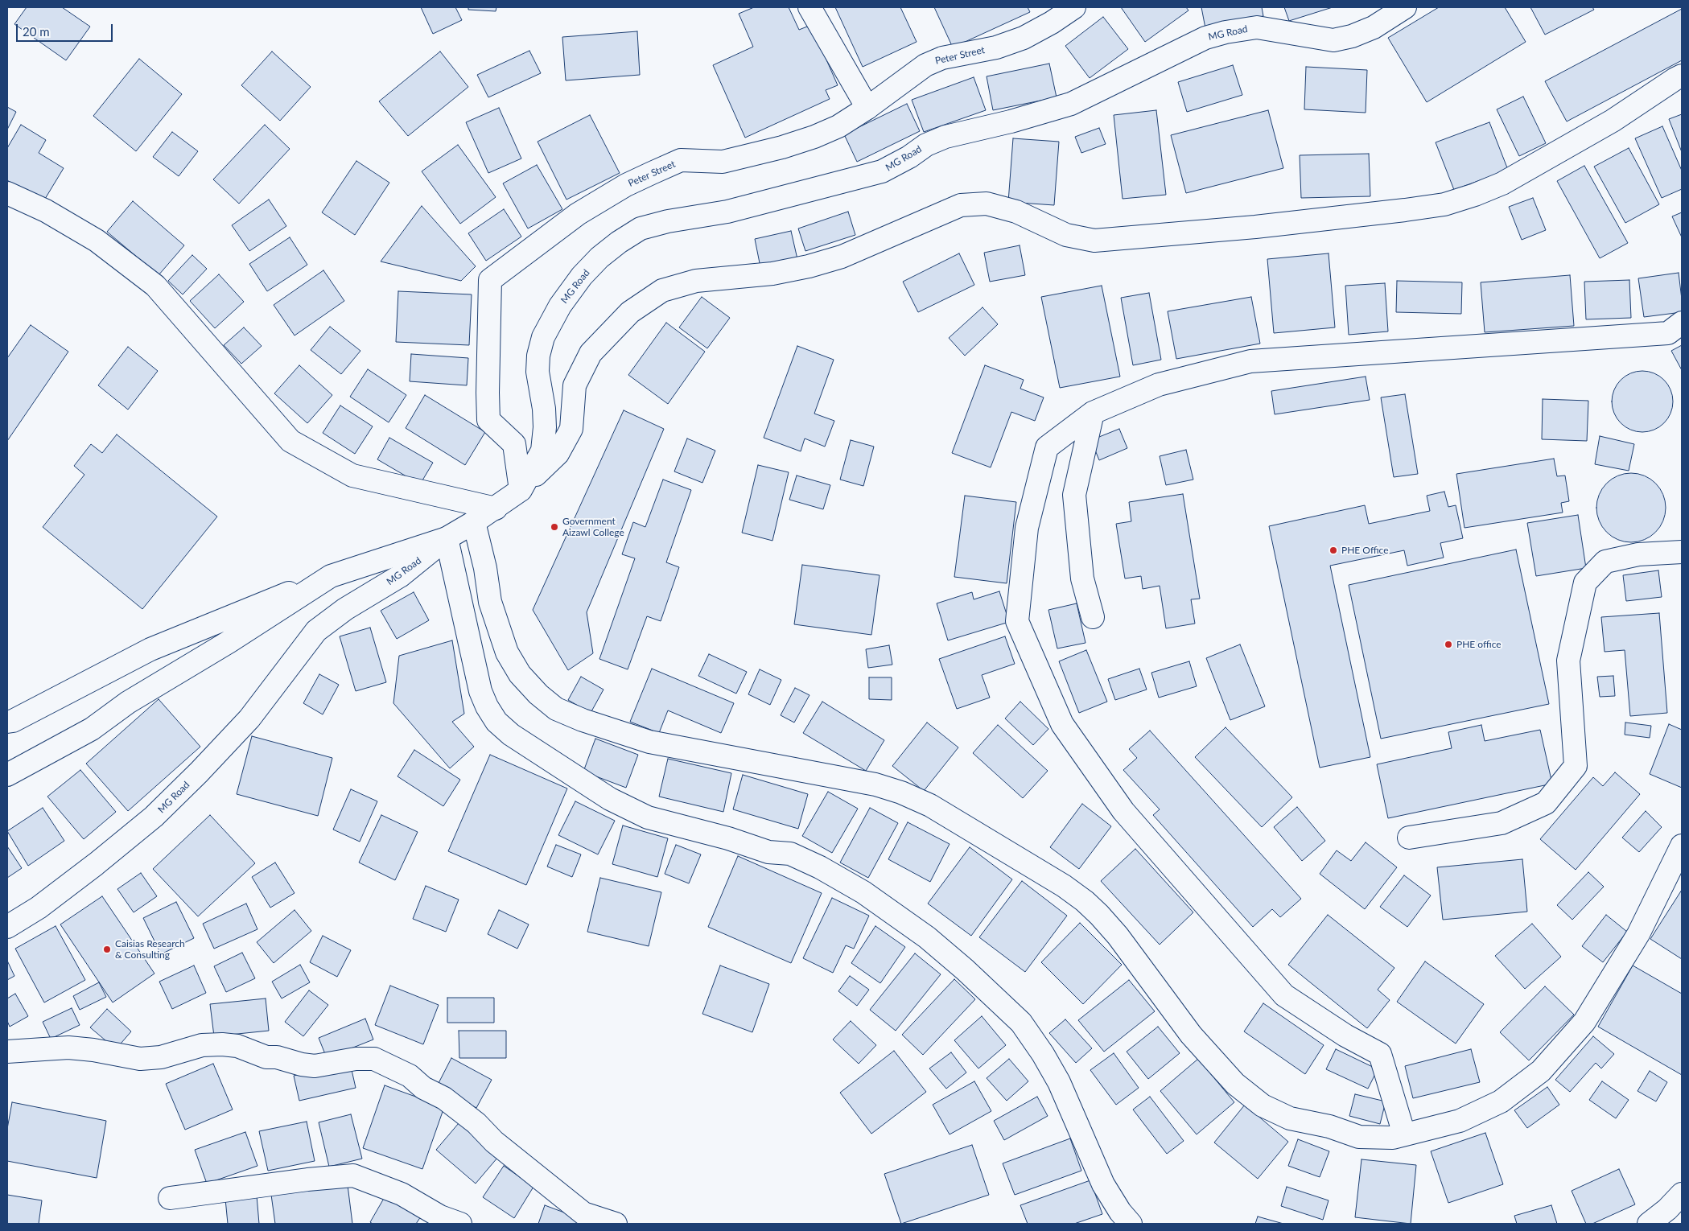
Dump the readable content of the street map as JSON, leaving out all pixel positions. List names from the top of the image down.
{
  "streets": {
    "street": ["MG Road", "Peter Street"]
  },
  "crossings": [
    ["MG Road", "Peter Street"]
  ],
  "places": [
    "Government Aizawl College",
    "PHE Office",
    "PHE office",
    "Caisias Research & Consulting"
  ],
  "scale_bar": "20 m"
}
